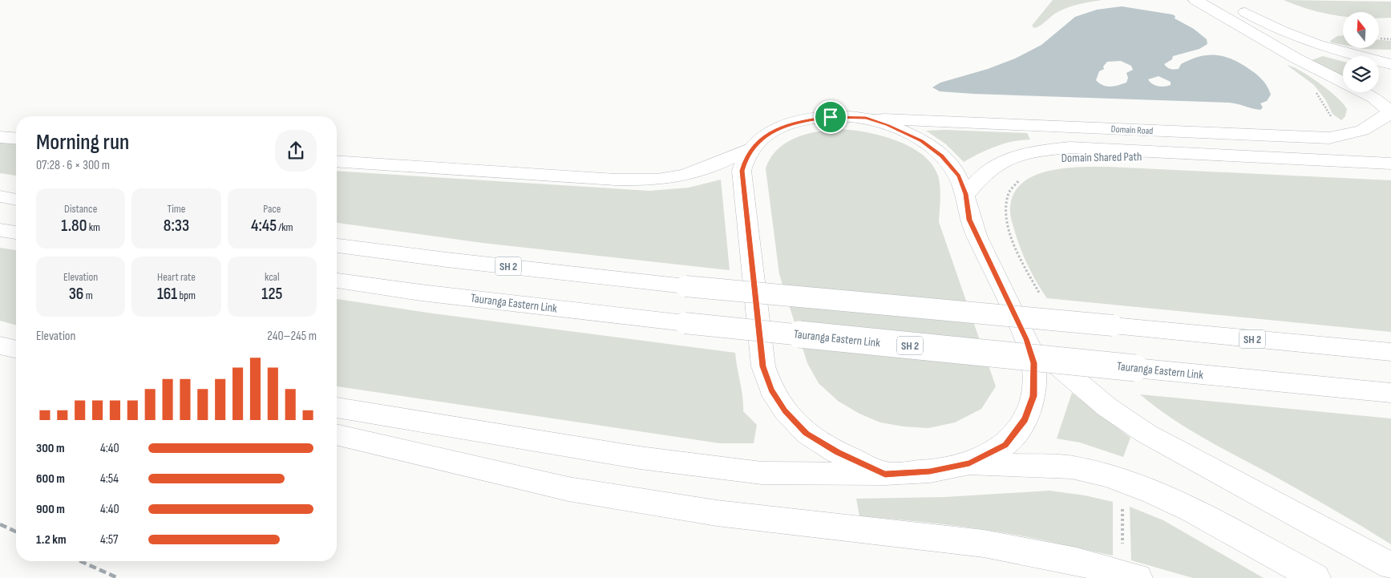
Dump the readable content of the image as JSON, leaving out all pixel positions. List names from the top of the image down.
{
  "streets": {
    "main road": ["Domain Road", "SH 2", "Tauranga Eastern Link"]
  },
  "north": "top",
  "page": {
    "heading": ["Morning run", "07:28 · 6 × 300 m"],
    "stats": [
      ["Distance", "1.80 km"],
      ["Time", "8:33"],
      ["Pace", "4:45 /km"],
      ["Elevation", "36 m"],
      ["Heart rate", "161 bpm"],
      ["kcal", "125"]
    ],
    "chart": ["Elevation", "240–245 m"],
    "list": [
      {
        "name": "300 m",
        "note": "4:40"
      },
      {
        "name": "600 m",
        "note": "4:54"
      },
      {
        "name": "900 m",
        "note": "4:40"
      },
      {
        "name": "1.2 km",
        "note": "4:57"
      }
    ]
  }
}
